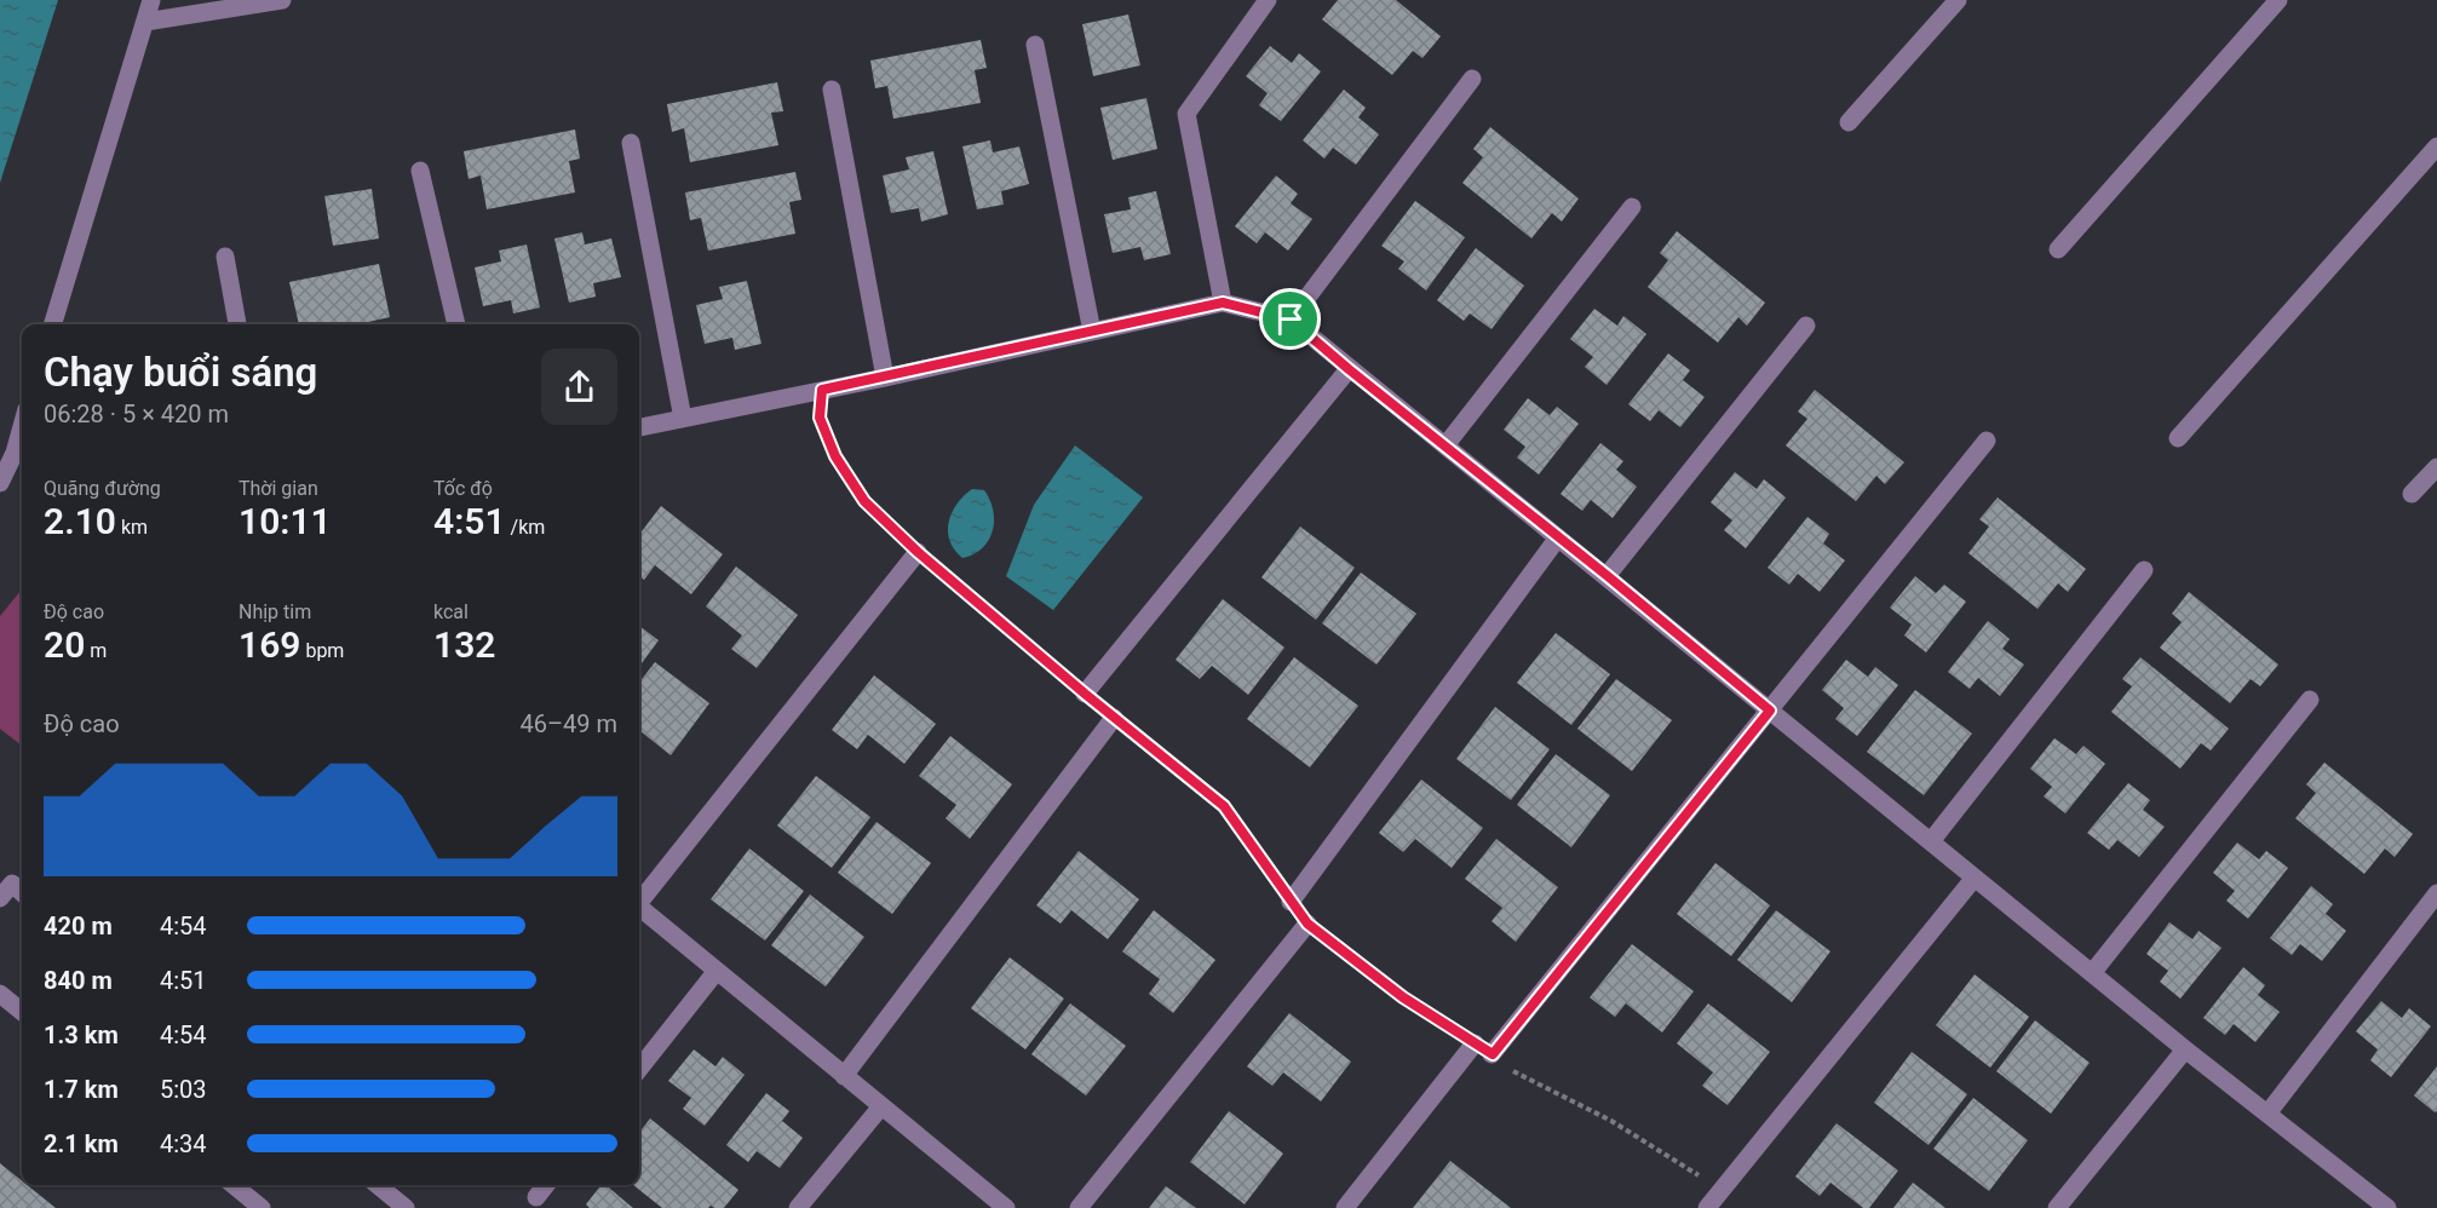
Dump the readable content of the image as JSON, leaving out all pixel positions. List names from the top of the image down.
{
  "page": {
    "heading": ["Chạy buổi sáng", "06:28 · 5 × 420 m"],
    "stats": [
      ["Quãng đường", "2.10 km"],
      ["Thời gian", "10:11"],
      ["Tốc độ", "4:51 /km"],
      ["Độ cao", "20 m"],
      ["Nhịp tim", "169 bpm"],
      ["kcal", "132"]
    ],
    "chart": ["Độ cao", "46–49 m"],
    "list": [
      {
        "name": "420 m",
        "note": "4:54"
      },
      {
        "name": "840 m",
        "note": "4:51"
      },
      {
        "name": "1.3 km",
        "note": "4:54"
      },
      {
        "name": "1.7 km",
        "note": "5:03"
      },
      {
        "name": "2.1 km",
        "note": "4:34"
      }
    ]
  }
}
